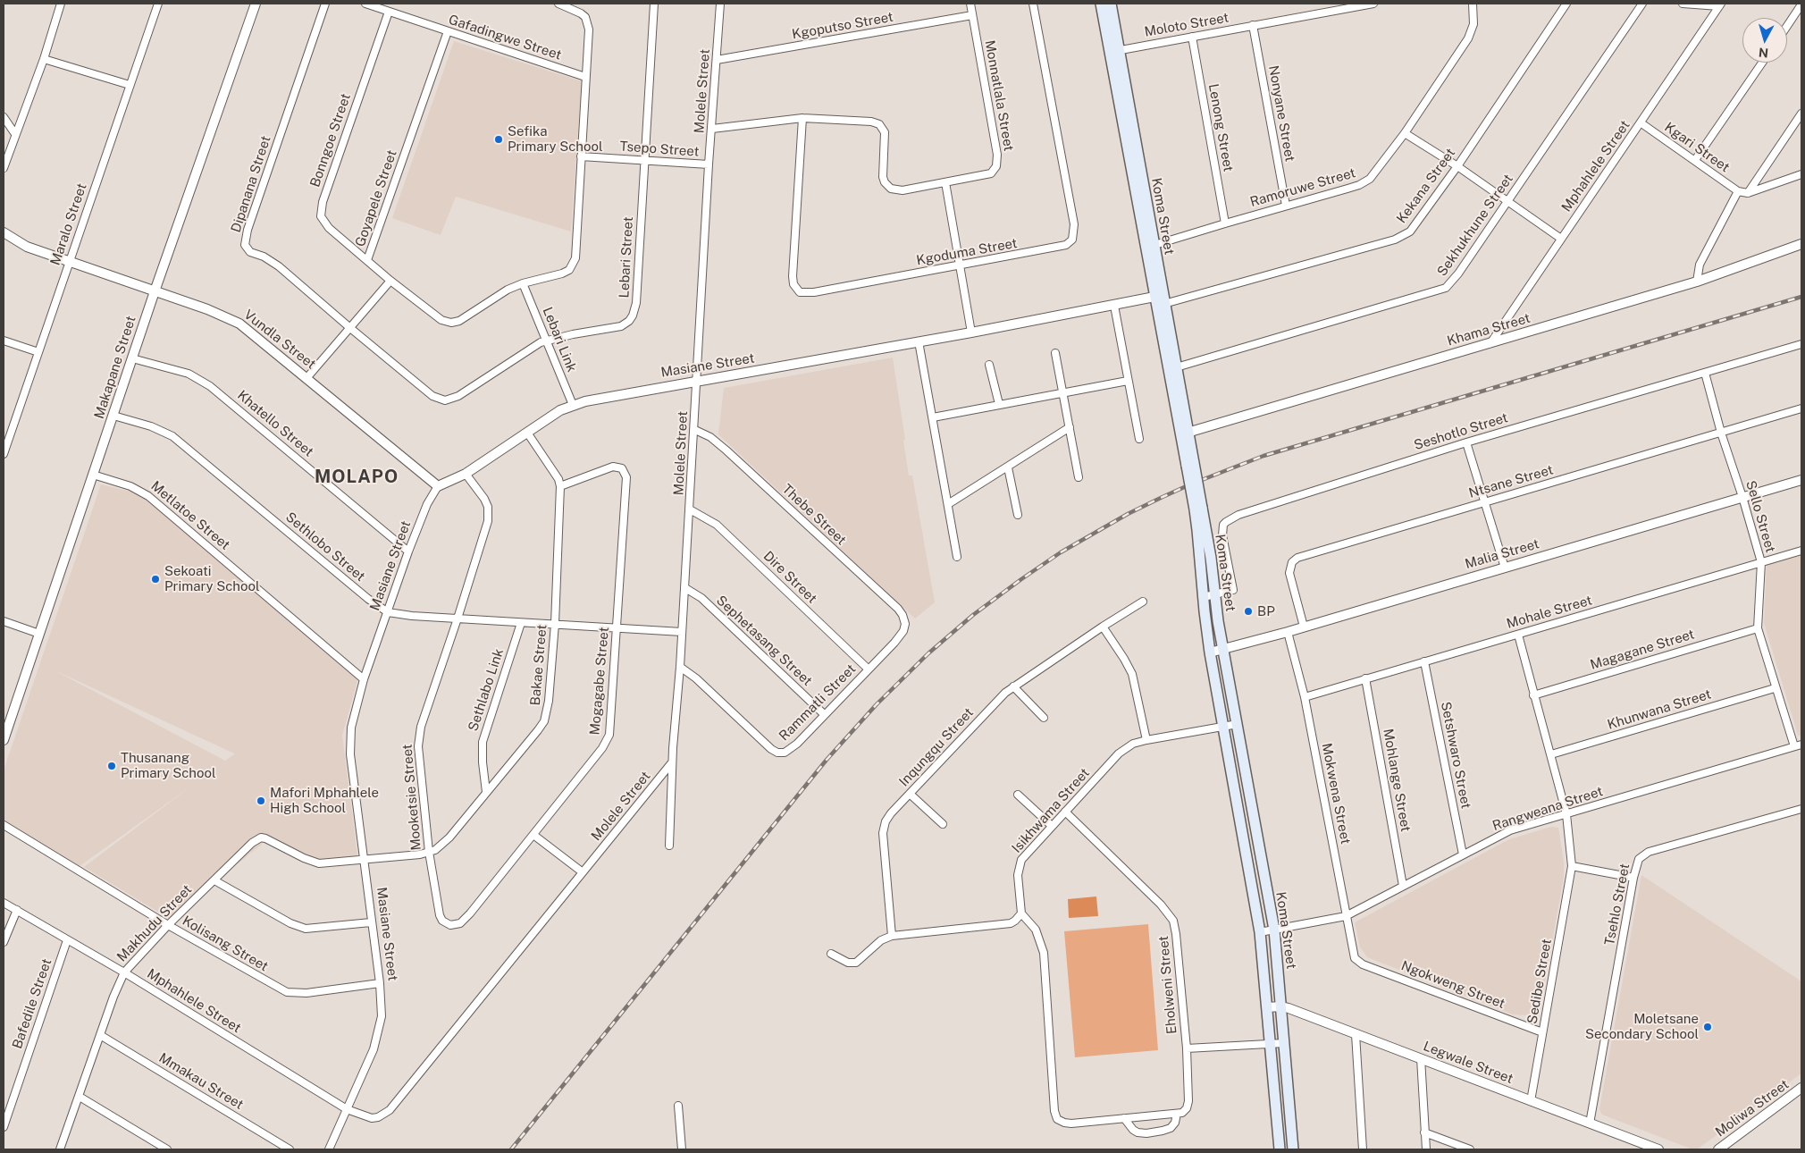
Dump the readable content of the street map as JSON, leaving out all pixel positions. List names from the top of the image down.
{
  "streets": {
    "main road": ["Koma Street"],
    "street": [
      "Moloto Street",
      "Kgoputso Street",
      "Gafadingwe Street",
      "Molele Street",
      "Monnatlala Street",
      "Nonyane Street",
      "Lenong Street",
      "Bonngoe Street",
      "Kgari Street",
      "Tsepo Street",
      "Mphahlele Street",
      "Dipanana Street",
      "Kekana Street",
      "Ramoruwe Street",
      "Goyapele Street",
      "Maralo Street",
      "Sekhukhune Street",
      "Kgoduma Street",
      "Lebari Street",
      "Khama Street",
      "Vundla Street",
      "Lebari Link",
      "Masiane Street",
      "Makapane Street",
      "Khatello Street",
      "Seshotlo Street",
      "Ntsane Street",
      "Thebe Street",
      "Metlatoe Street",
      "Sello Street",
      "Sethlobo Street",
      "Malia Street",
      "Dire Street",
      "Mohale Street",
      "Sephetasang Street",
      "Magagane Street",
      "Bakae Street",
      "Mogagabe Street",
      "Sethlabo Link",
      "Rammatli Street",
      "Khunwana Street",
      "Inqungqu Street",
      "Setshwaro Street",
      "Mohlange Street",
      "Mokwena Street",
      "Mooketsie Street",
      "Rangweana Street",
      "Isikhwama Street",
      "Tsehlo Street",
      "Makhudu Street",
      "Kolisang Street",
      "Sedibe Street",
      "Eholweni Street",
      "Ngokweng Street",
      "Bafedile Street",
      "Legwale Street",
      "Mmakau Street",
      "Moliwa Street"
    ]
  },
  "crossings": [
    ["Moloto Street", "Nonyane Street"],
    ["Moloto Street", "Lenong Street"],
    ["Moloto Street", "Koma Street"],
    ["Kgoputso Street", "Molele Street"],
    ["Kgoputso Street", "Monnatlala Street"],
    ["Gafadingwe Street", "Bonngoe Street"],
    ["Gafadingwe Street", "Goyapele Street"],
    ["Molele Street", "Monnatlala Street"],
    ["Molele Street", "Tsepo Street"],
    ["Molele Street", "Mphahlele Street"],
    ["Molele Street", "Masiane Street"],
    ["Molele Street", "Thebe Street"],
    ["Molele Street", "Sethlobo Street"],
    ["Molele Street", "Dire Street"],
    ["Molele Street", "Sephetasang Street"],
    ["Molele Street", "Rammatli Street"],
    ["Monnatlala Street", "Kgoduma Street"],
    ["Nonyane Street", "Ramoruwe Street"],
    ["Lenong Street", "Ramoruwe Street"],
    ["Bonngoe Street", "Goyapele Street"],
    ["Kgari Street", "Mphahlele Street"],
    ["Tsepo Street", "Goyapele Street"],
    ["Tsepo Street", "Lebari Street"],
    ["Mphahlele Street", "Khama Street"],
    ["Mphahlele Street", "Masiane Street"],
    ["Mphahlele Street", "Makhudu Street"],
    ["Mphahlele Street", "Bafedile Street"],
    ["Dipanana Street", "Lebari Street"],
    ["Kekana Street", "Koma Street"],
    ["Kekana Street", "Masiane Street"],
    ["Ramoruwe Street", "Koma Street"],
    ["Goyapele Street", "Lebari Link"],
    ["Koma Street", "Sekhukhune Street"],
    ["Koma Street", "Khama Street"],
    ["Koma Street", "Masiane Street"],
    ["Koma Street", "Seshotlo Street"],
    ["Koma Street", "Malia Street"],
    ["Koma Street", "Rangweana Street"],
    ["Koma Street", "Isikhwama Street"],
    ["Koma Street", "Legwale Street"],
    ["Maralo Street", "Vundla Street"],
    ["Lebari Street", "Lebari Link"],
    ["Vundla Street", "Masiane Street"],
    ["Vundla Street", "Makapane Street"],
    ["Lebari Link", "Masiane Street"],
    ["Masiane Street", "Khatello Street"],
    ["Masiane Street", "Metlatoe Street"],
    ["Masiane Street", "Sethlobo Street"],
    ["Masiane Street", "Bakae Street"],
    ["Masiane Street", "Mooketsie Street"],
    ["Masiane Street", "Makhudu Street"],
    ["Masiane Street", "Kolisang Street"],
    ["Makapane Street", "Khatello Street"],
    ["Makapane Street", "Metlatoe Street"],
    ["Makapane Street", "Sethlobo Street"],
    ["Seshotlo Street", "Sello Street"],
    ["Ntsane Street", "Sello Street"],
    ["Ntsane Street", "Malia Street"],
    ["Thebe Street", "Rammatli Street"],
    ["Sello Street", "Malia Street"],
    ["Sello Street", "Mohale Street"],
    ["Sello Street", "Magagane Street"],
    ["Sello Street", "Khunwana Street"],
    ["Sello Street", "Rangweana Street"],
    ["Sethlobo Street", "Bakae Street"],
    ["Sethlobo Street", "Mogagabe Street"],
    ["Sethlobo Street", "Sethlabo Link"],
    ["Sethlobo Street", "Mooketsie Street"],
    ["Malia Street", "Mokwena Street"],
    ["Dire Street", "Rammatli Street"],
    ["Mohale Street", "Setshwaro Street"],
    ["Mohale Street", "Mohlange Street"],
    ["Mohale Street", "Mokwena Street"],
    ["Mohale Street", "Sedibe Street"],
    ["Sephetasang Street", "Rammatli Street"],
    ["Magagane Street", "Sedibe Street"],
    ["Bakae Street", "Mogagabe Street"],
    ["Bakae Street", "Sethlabo Link"],
    ["Bakae Street", "Mooketsie Street"],
    ["Bakae Street", "Makhudu Street"],
    ["Mogagabe Street", "Mooketsie Street"],
    ["Khunwana Street", "Sedibe Street"],
    ["Setshwaro Street", "Rangweana Street"],
    ["Mohlange Street", "Rangweana Street"],
    ["Mokwena Street", "Rangweana Street"],
    ["Mokwena Street", "Ngokweng Street"],
    ["Rangweana Street", "Sedibe Street"],
    ["Isikhwama Street", "Eholweni Street"],
    ["Tsehlo Street", "Legwale Street"],
    ["Makhudu Street", "Kolisang Street"],
    ["Makhudu Street", "Mmakau Street"],
    ["Sedibe Street", "Ngokweng Street"],
    ["Sedibe Street", "Legwale Street"]
  ],
  "districts": ["MOLAPO"],
  "places": [
    "Sefika Primary School",
    "Sekoati Primary School",
    "BP",
    "Thusanang Primary School",
    "Mafori Mphahlele High School",
    "Moletsane Secondary School"
  ],
  "north": "bottom"
}
